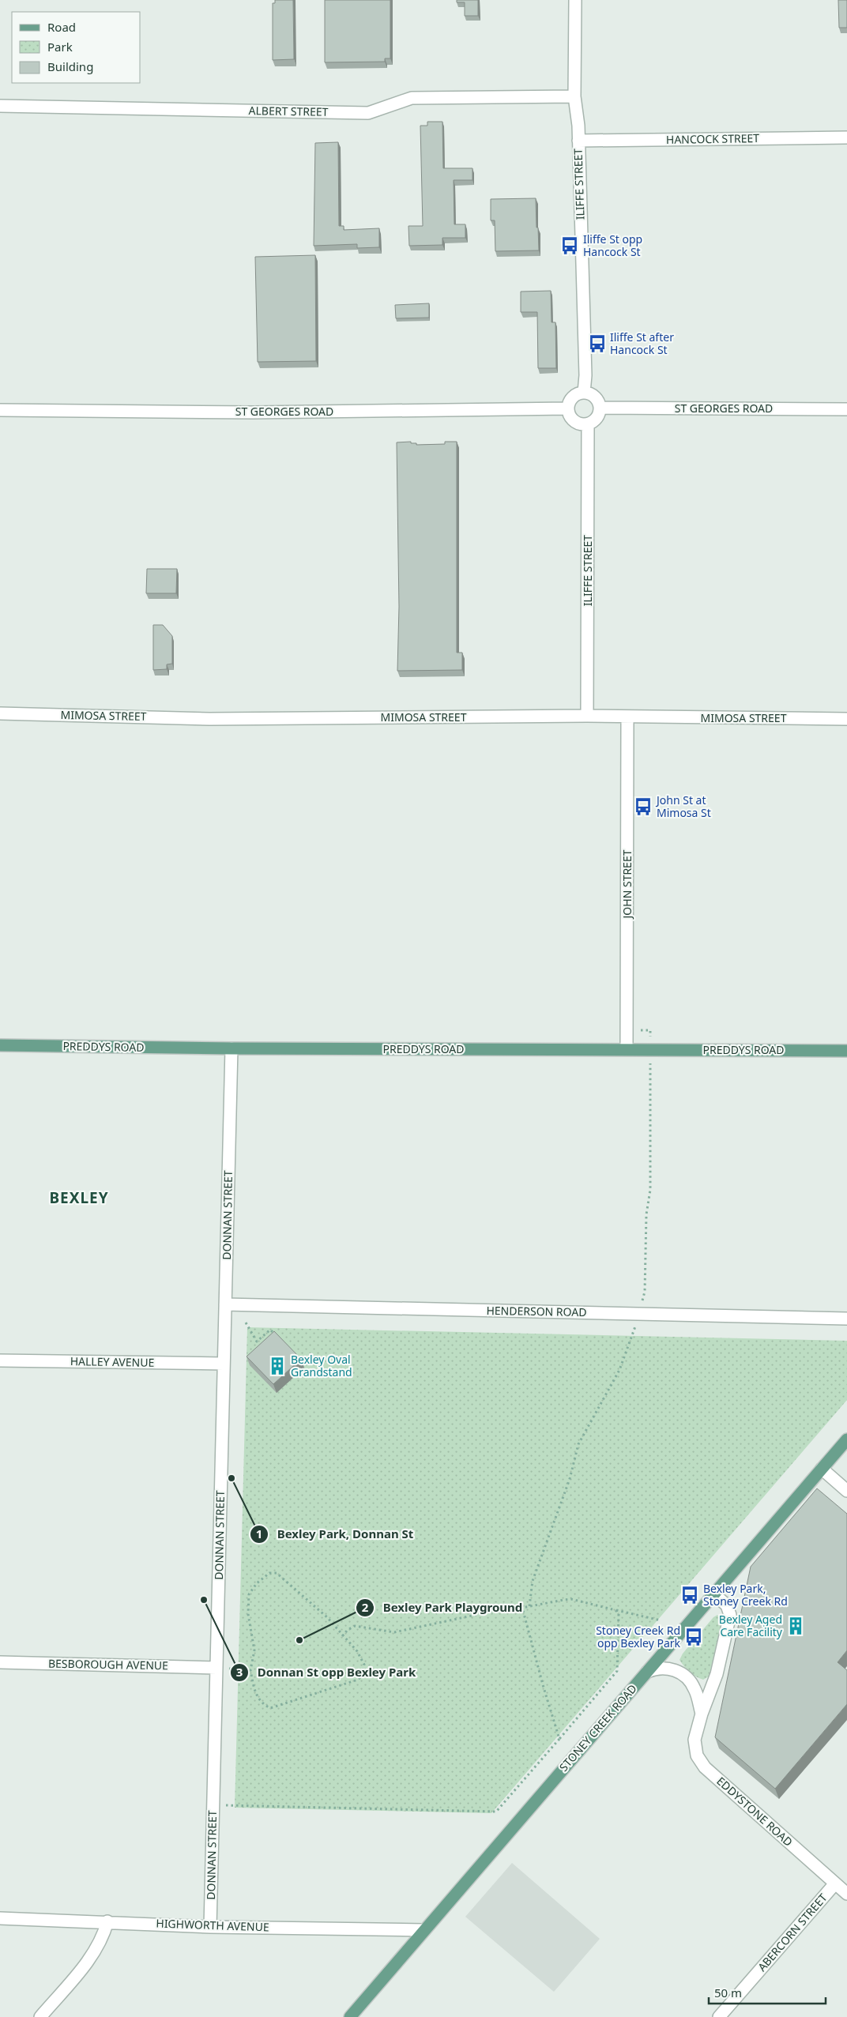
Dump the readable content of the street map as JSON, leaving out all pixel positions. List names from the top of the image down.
{
  "streets": {
    "main road": ["PREDDYS ROAD", "STONEY CREEK ROAD"],
    "street": [
      "ALBERT STREET",
      "HANCOCK STREET",
      "ILIFFE STREET",
      "ST GEORGES ROAD",
      "MIMOSA STREET",
      "JOHN STREET",
      "DONNAN STREET",
      "HENDERSON ROAD",
      "HALLEY AVENUE",
      "BESBOROUGH AVENUE",
      "EDDYSTONE ROAD",
      "HIGHWORTH AVENUE",
      "ABERCORN STREET"
    ]
  },
  "crossings": [
    ["ALBERT STREET", "ILIFFE STREET"],
    ["HANCOCK STREET", "ILIFFE STREET"],
    ["ILIFFE STREET", "ST GEORGES ROAD"],
    ["ILIFFE STREET", "MIMOSA STREET"],
    ["MIMOSA STREET", "JOHN STREET"],
    ["JOHN STREET", "PREDDYS ROAD"],
    ["PREDDYS ROAD", "DONNAN STREET"],
    ["DONNAN STREET", "HENDERSON ROAD"],
    ["DONNAN STREET", "HALLEY AVENUE"],
    ["DONNAN STREET", "BESBOROUGH AVENUE"],
    ["DONNAN STREET", "HIGHWORTH AVENUE"],
    ["STONEY CREEK ROAD", "EDDYSTONE ROAD"],
    ["STONEY CREEK ROAD", "HIGHWORTH AVENUE"],
    ["EDDYSTONE ROAD", "ABERCORN STREET"]
  ],
  "districts": ["BEXLEY"],
  "places": {
    "bus stop": [
      "Iliffe St opp Hancock St",
      "Iliffe St after Hancock St",
      "John St at Mimosa St",
      "Bexley Park, Stoney Creek Rd",
      "Stoney Creek Rd opp Bexley Park"
    ],
    "building": ["Bexley Oval Grandstand", "Bexley Aged Care Facility"],
    "other": ["Bexley Park, Donnan St", "Donnan St opp Bexley Park", "Bexley Park Playground"]
  },
  "legend": ["Road", "Park", "Building"],
  "scale_bar": "50 m"
}
